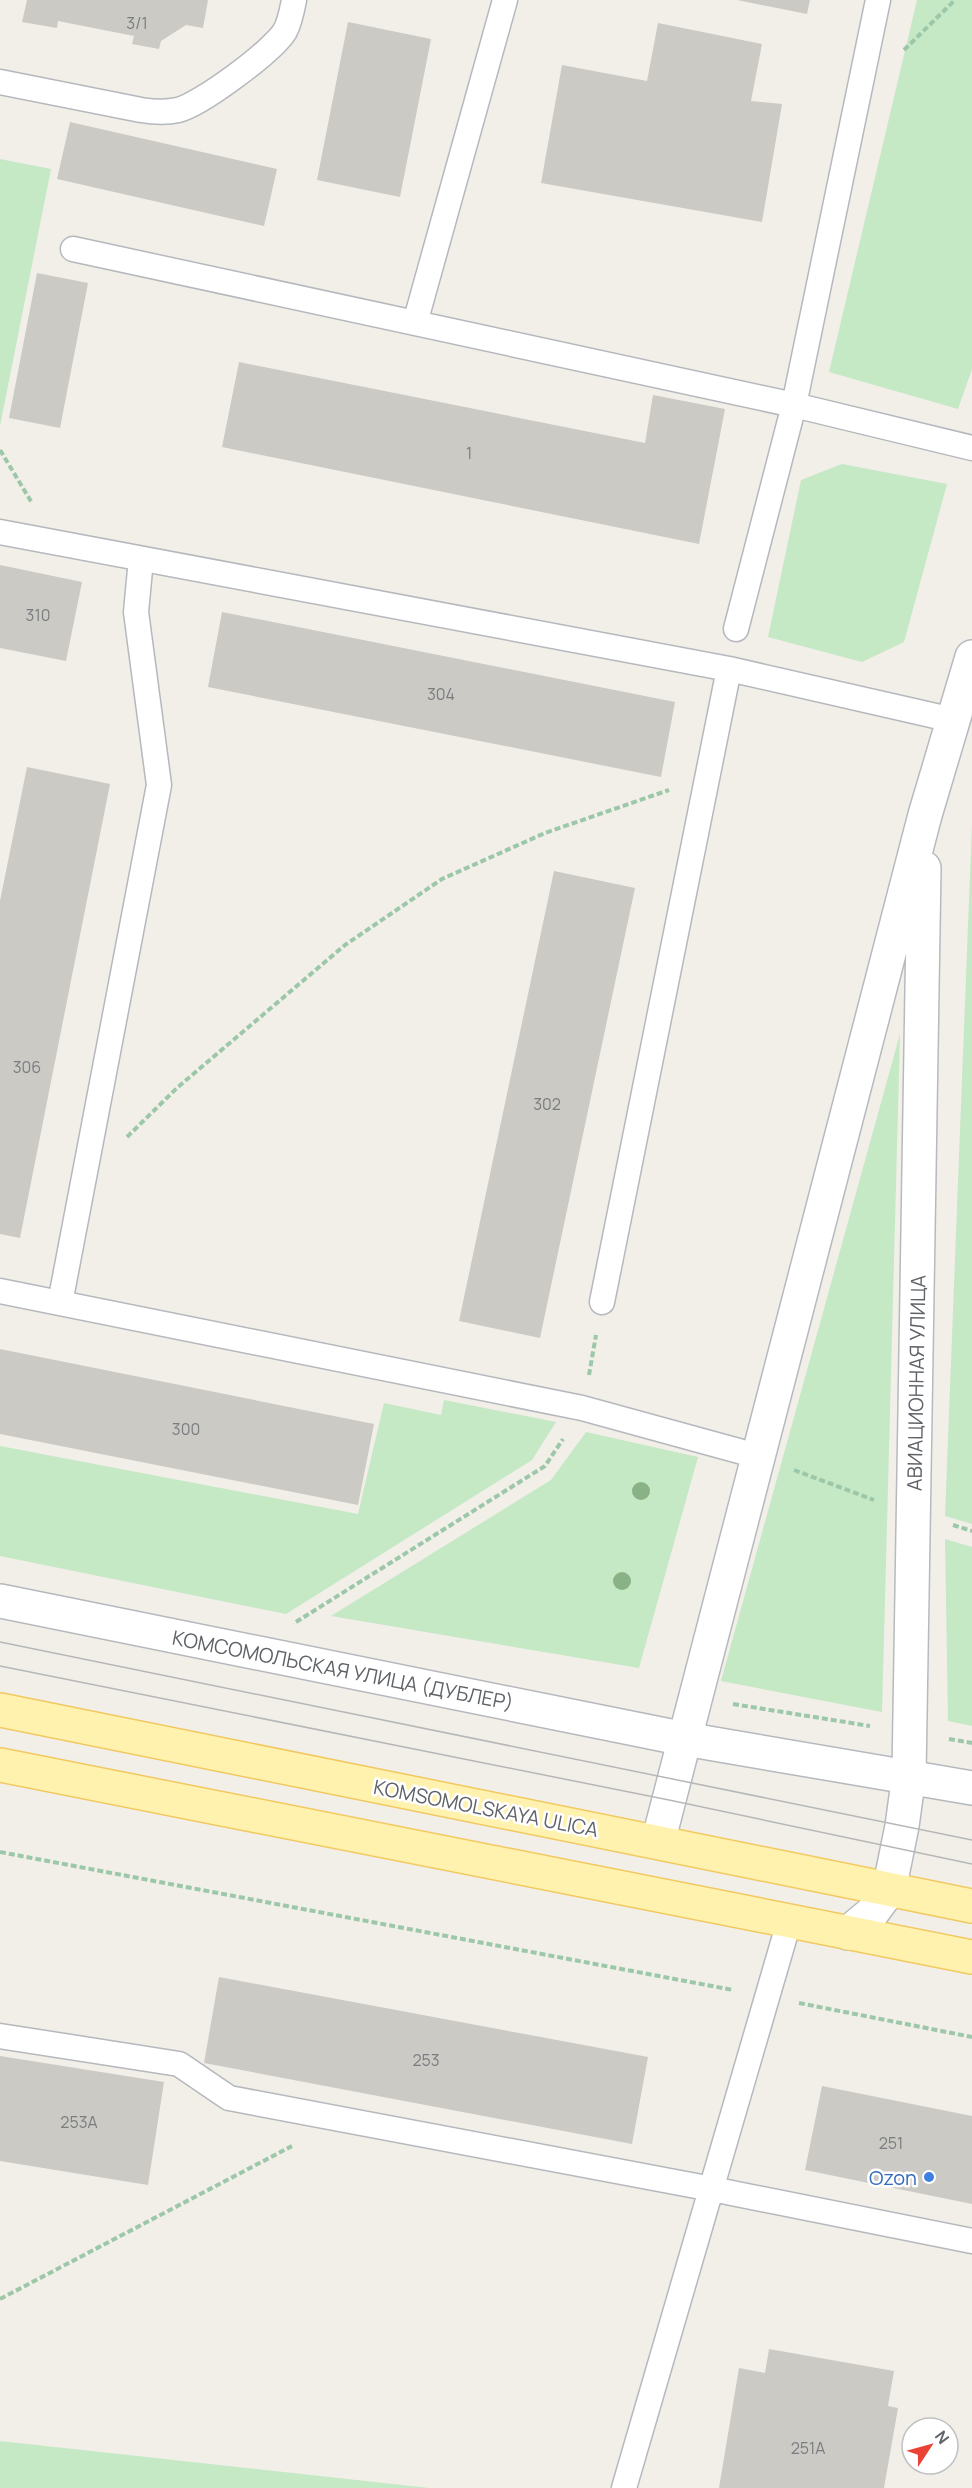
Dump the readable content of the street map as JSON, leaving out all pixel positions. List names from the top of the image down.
{
  "streets": {
    "main road": ["АВИАЦИОННАЯ УЛИЦА", "КОМСОМОЛЬСКАЯ УЛИЦА (ДУБЛЕР)", "KOMSOMOLSKAYA ULICA"]
  },
  "crossings": [
    ["АВИАЦИОННАЯ УЛИЦА", "КОМСОМОЛЬСКАЯ УЛИЦА (ДУБЛЕР)"],
    ["АВИАЦИОННАЯ УЛИЦА", "KOMSOMOLSKAYA ULICA"]
  ],
  "places": ["Ozon"],
  "house_numbers": [
    "3/1",
    "1",
    "310",
    "304",
    "306",
    "302",
    "300",
    "253",
    "253А",
    "251",
    "251А"
  ],
  "north": "top right"
}
